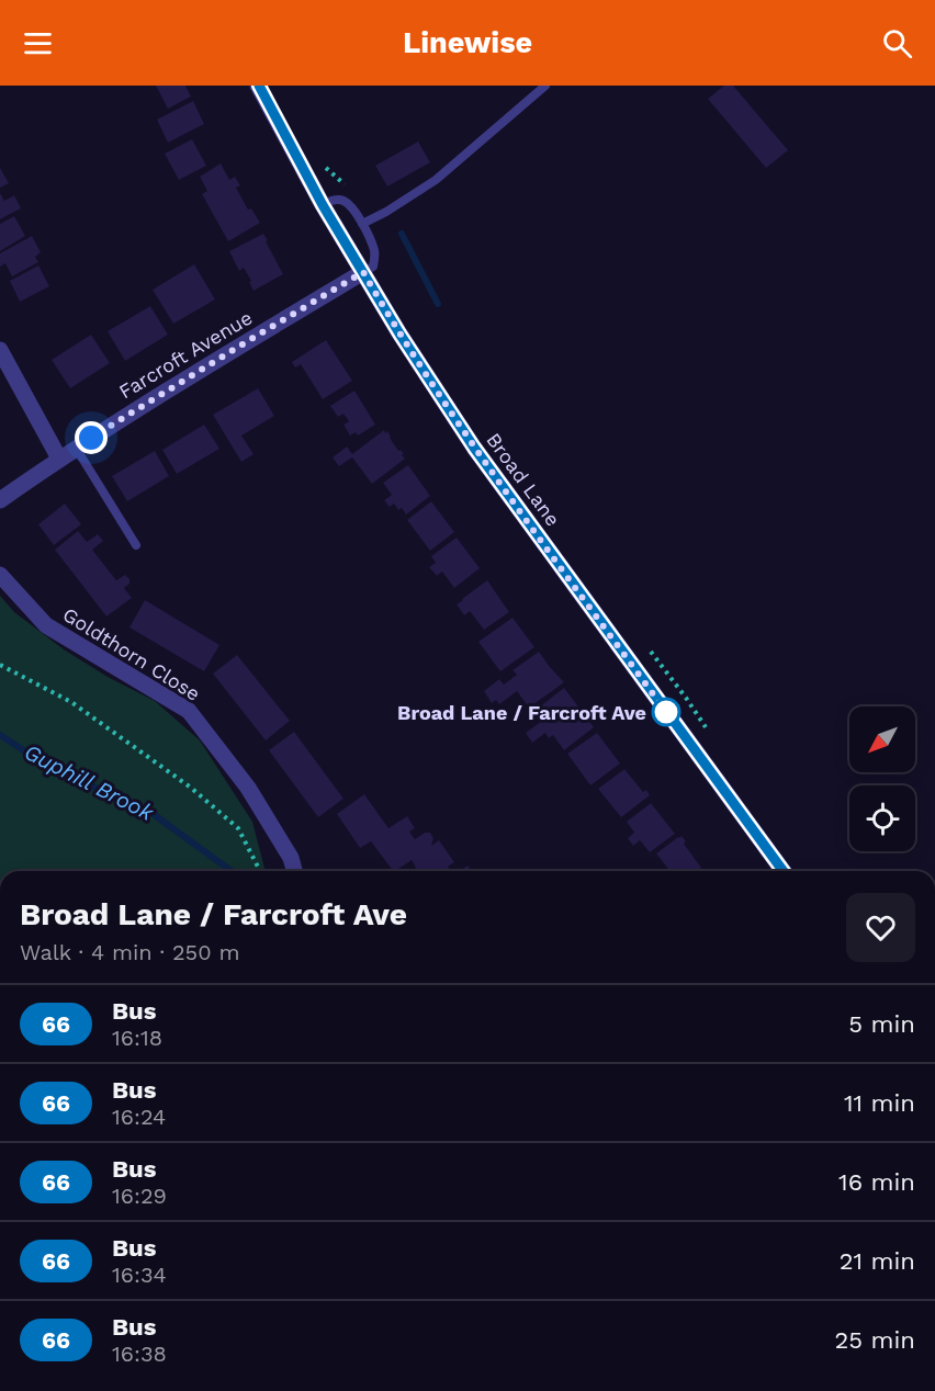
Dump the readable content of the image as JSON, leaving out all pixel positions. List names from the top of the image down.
{
  "streets": {
    "street": ["Farcroft Avenue", "Broad Lane", "Goldthorn Close"]
  },
  "crossings": [
    ["Farcroft Avenue", "Broad Lane"]
  ],
  "water": ["Guphill Brook"],
  "places": ["Broad Lane / Farcroft Ave"],
  "lines": ["bus line 66"],
  "north": "bottom left",
  "page": {
    "header": "Linewise",
    "heading": ["Broad Lane / Farcroft Ave", "Walk · 4 min · 250 m"],
    "list": [
      {
        "mark": "66",
        "name": "Bus",
        "note": "16:18",
        "value": "5 min"
      },
      {
        "mark": "66",
        "name": "Bus",
        "note": "16:24",
        "value": "11 min"
      },
      {
        "mark": "66",
        "name": "Bus",
        "note": "16:29",
        "value": "16 min"
      },
      {
        "mark": "66",
        "name": "Bus",
        "note": "16:34",
        "value": "21 min"
      },
      {
        "mark": "66",
        "name": "Bus",
        "note": "16:38",
        "value": "25 min"
      }
    ]
  }
}
